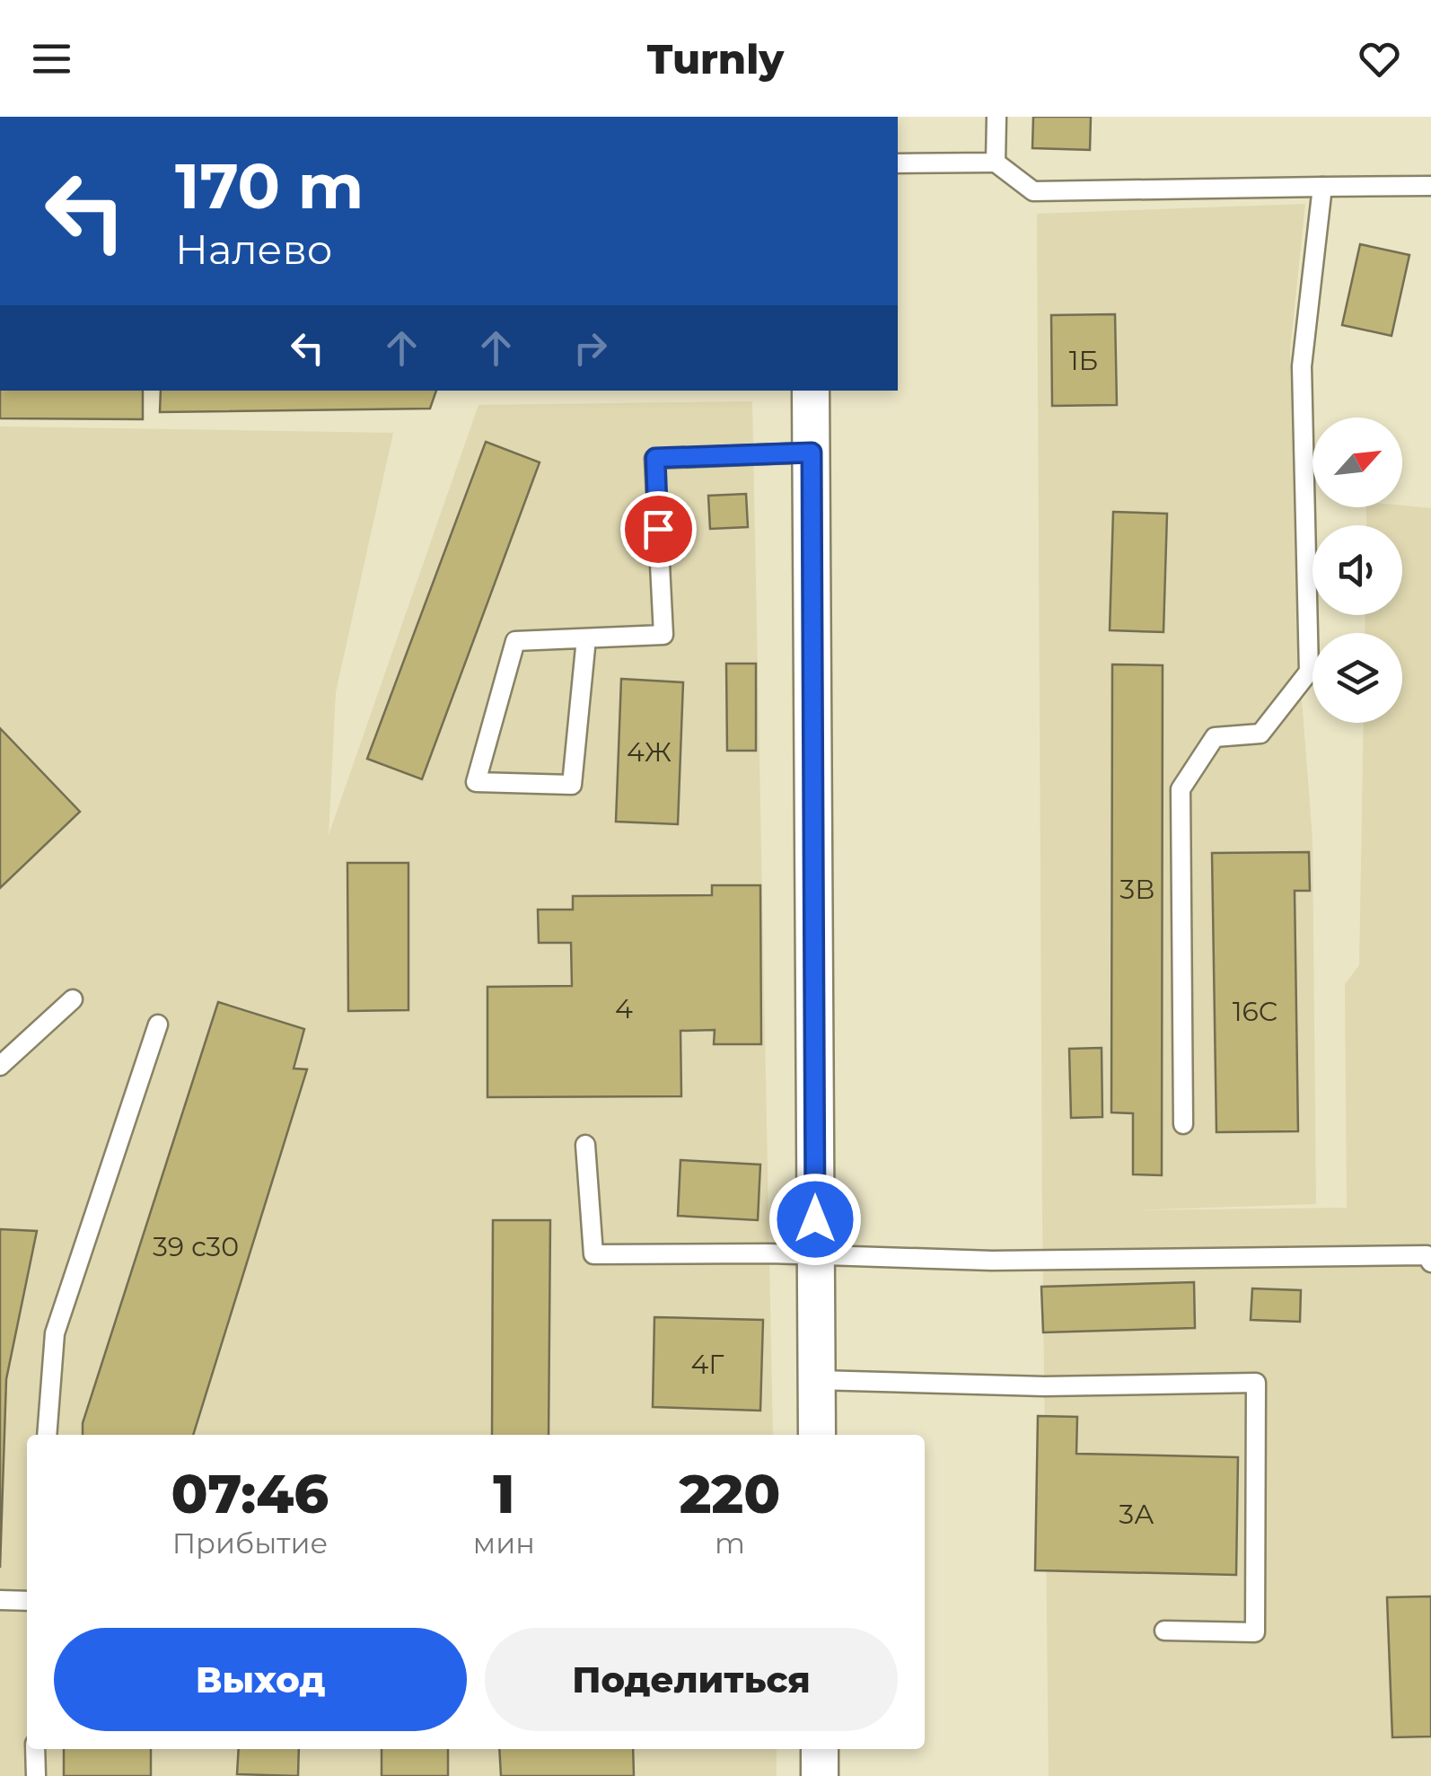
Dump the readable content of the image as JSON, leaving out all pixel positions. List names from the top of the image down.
{
  "house_numbers": [
    "1Б",
    "4Ж",
    "3В",
    "4",
    "16С",
    "39 с30",
    "4Г",
    "3А"
  ],
  "north": "top right",
  "page": {
    "header": "Turnly",
    "turn": ["170 m", "Налево"],
    "eta": [
      "07:46",
      "Прибытие",
      "1",
      "мин",
      "220",
      "m"
    ],
    "buttons": ["Выход", "Поделиться"]
  }
}
